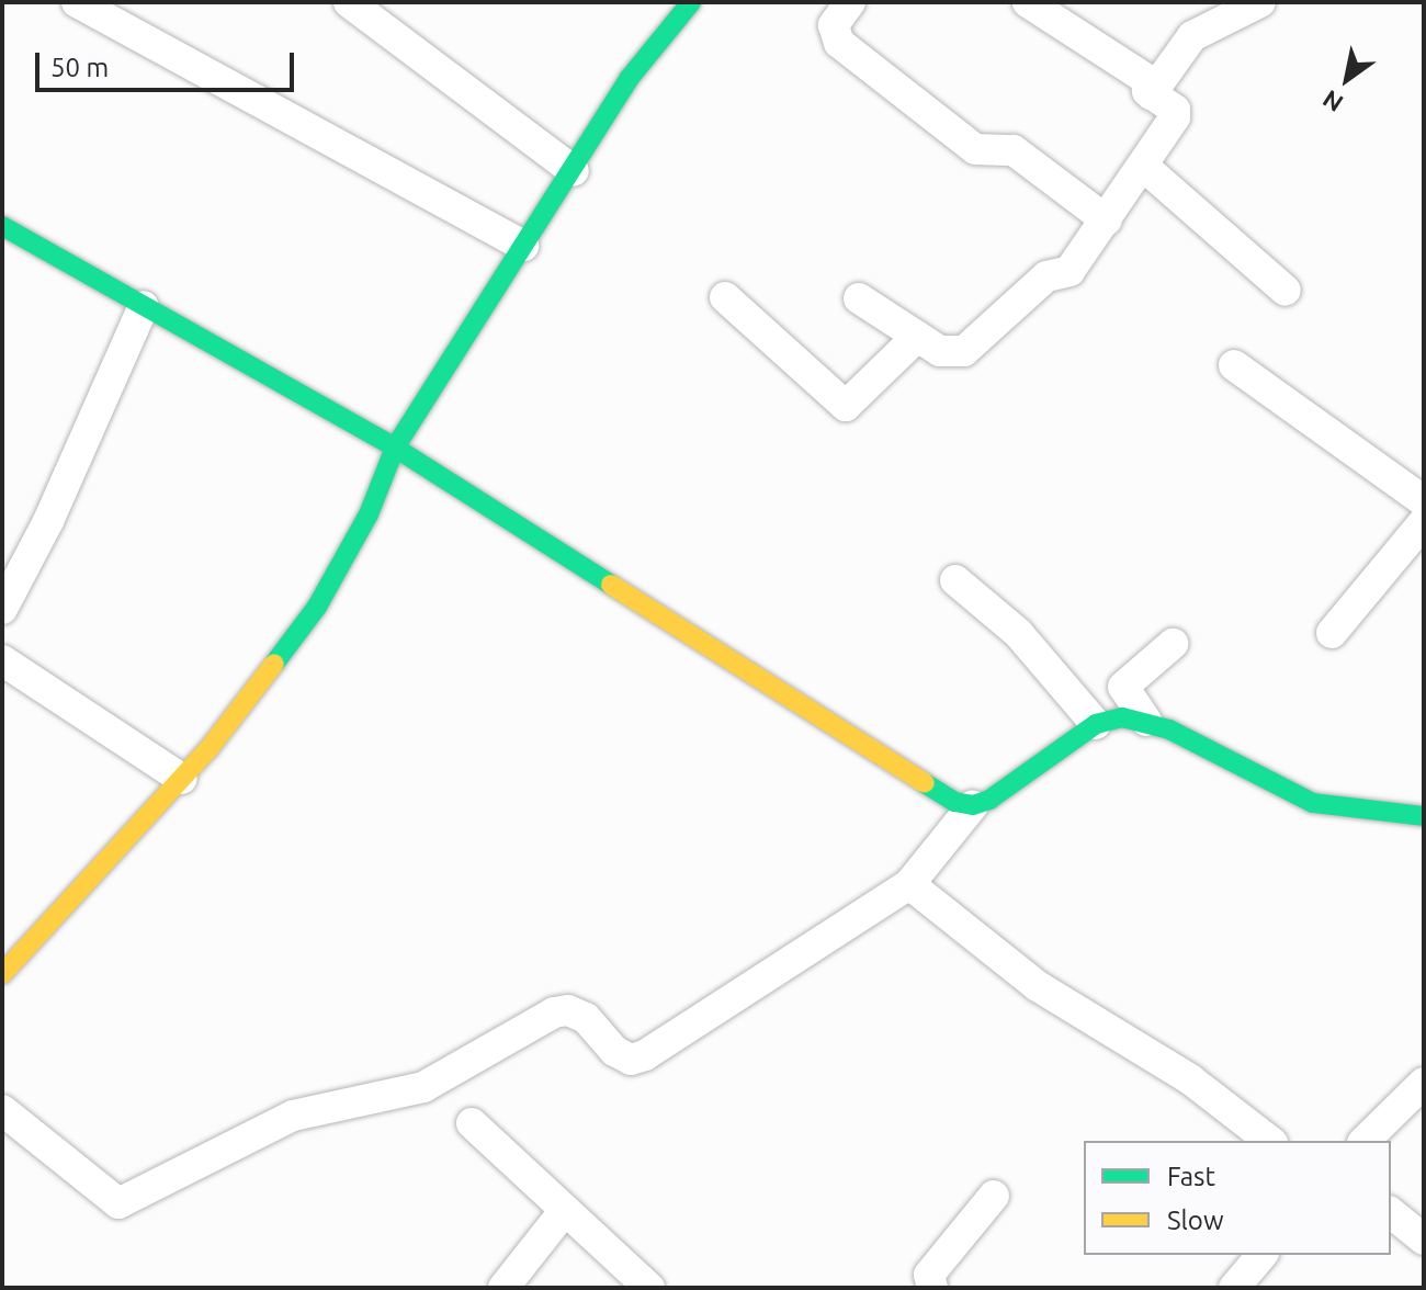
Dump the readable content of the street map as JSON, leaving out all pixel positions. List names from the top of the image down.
{
  "legend": ["Fast", "Slow"],
  "scale_bar": "50 m",
  "north": "bottom left"
}
